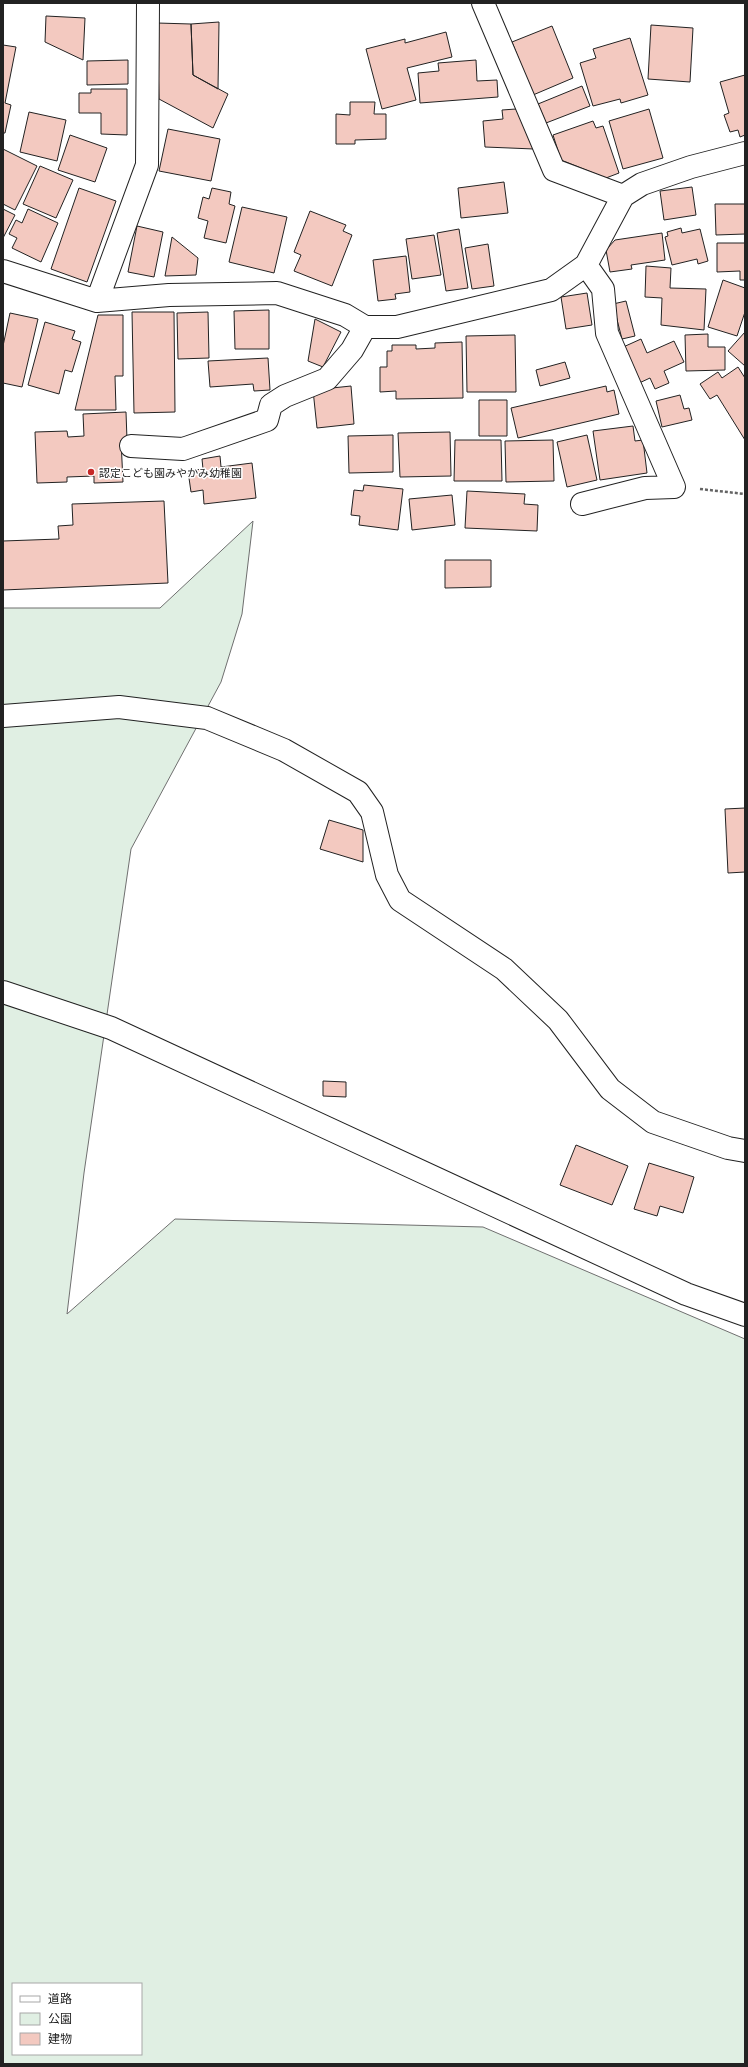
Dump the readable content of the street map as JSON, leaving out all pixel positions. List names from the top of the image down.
{
  "places": ["認定こども園みやかみ幼稚園"],
  "legend": ["道路", "公園", "建物"]
}
